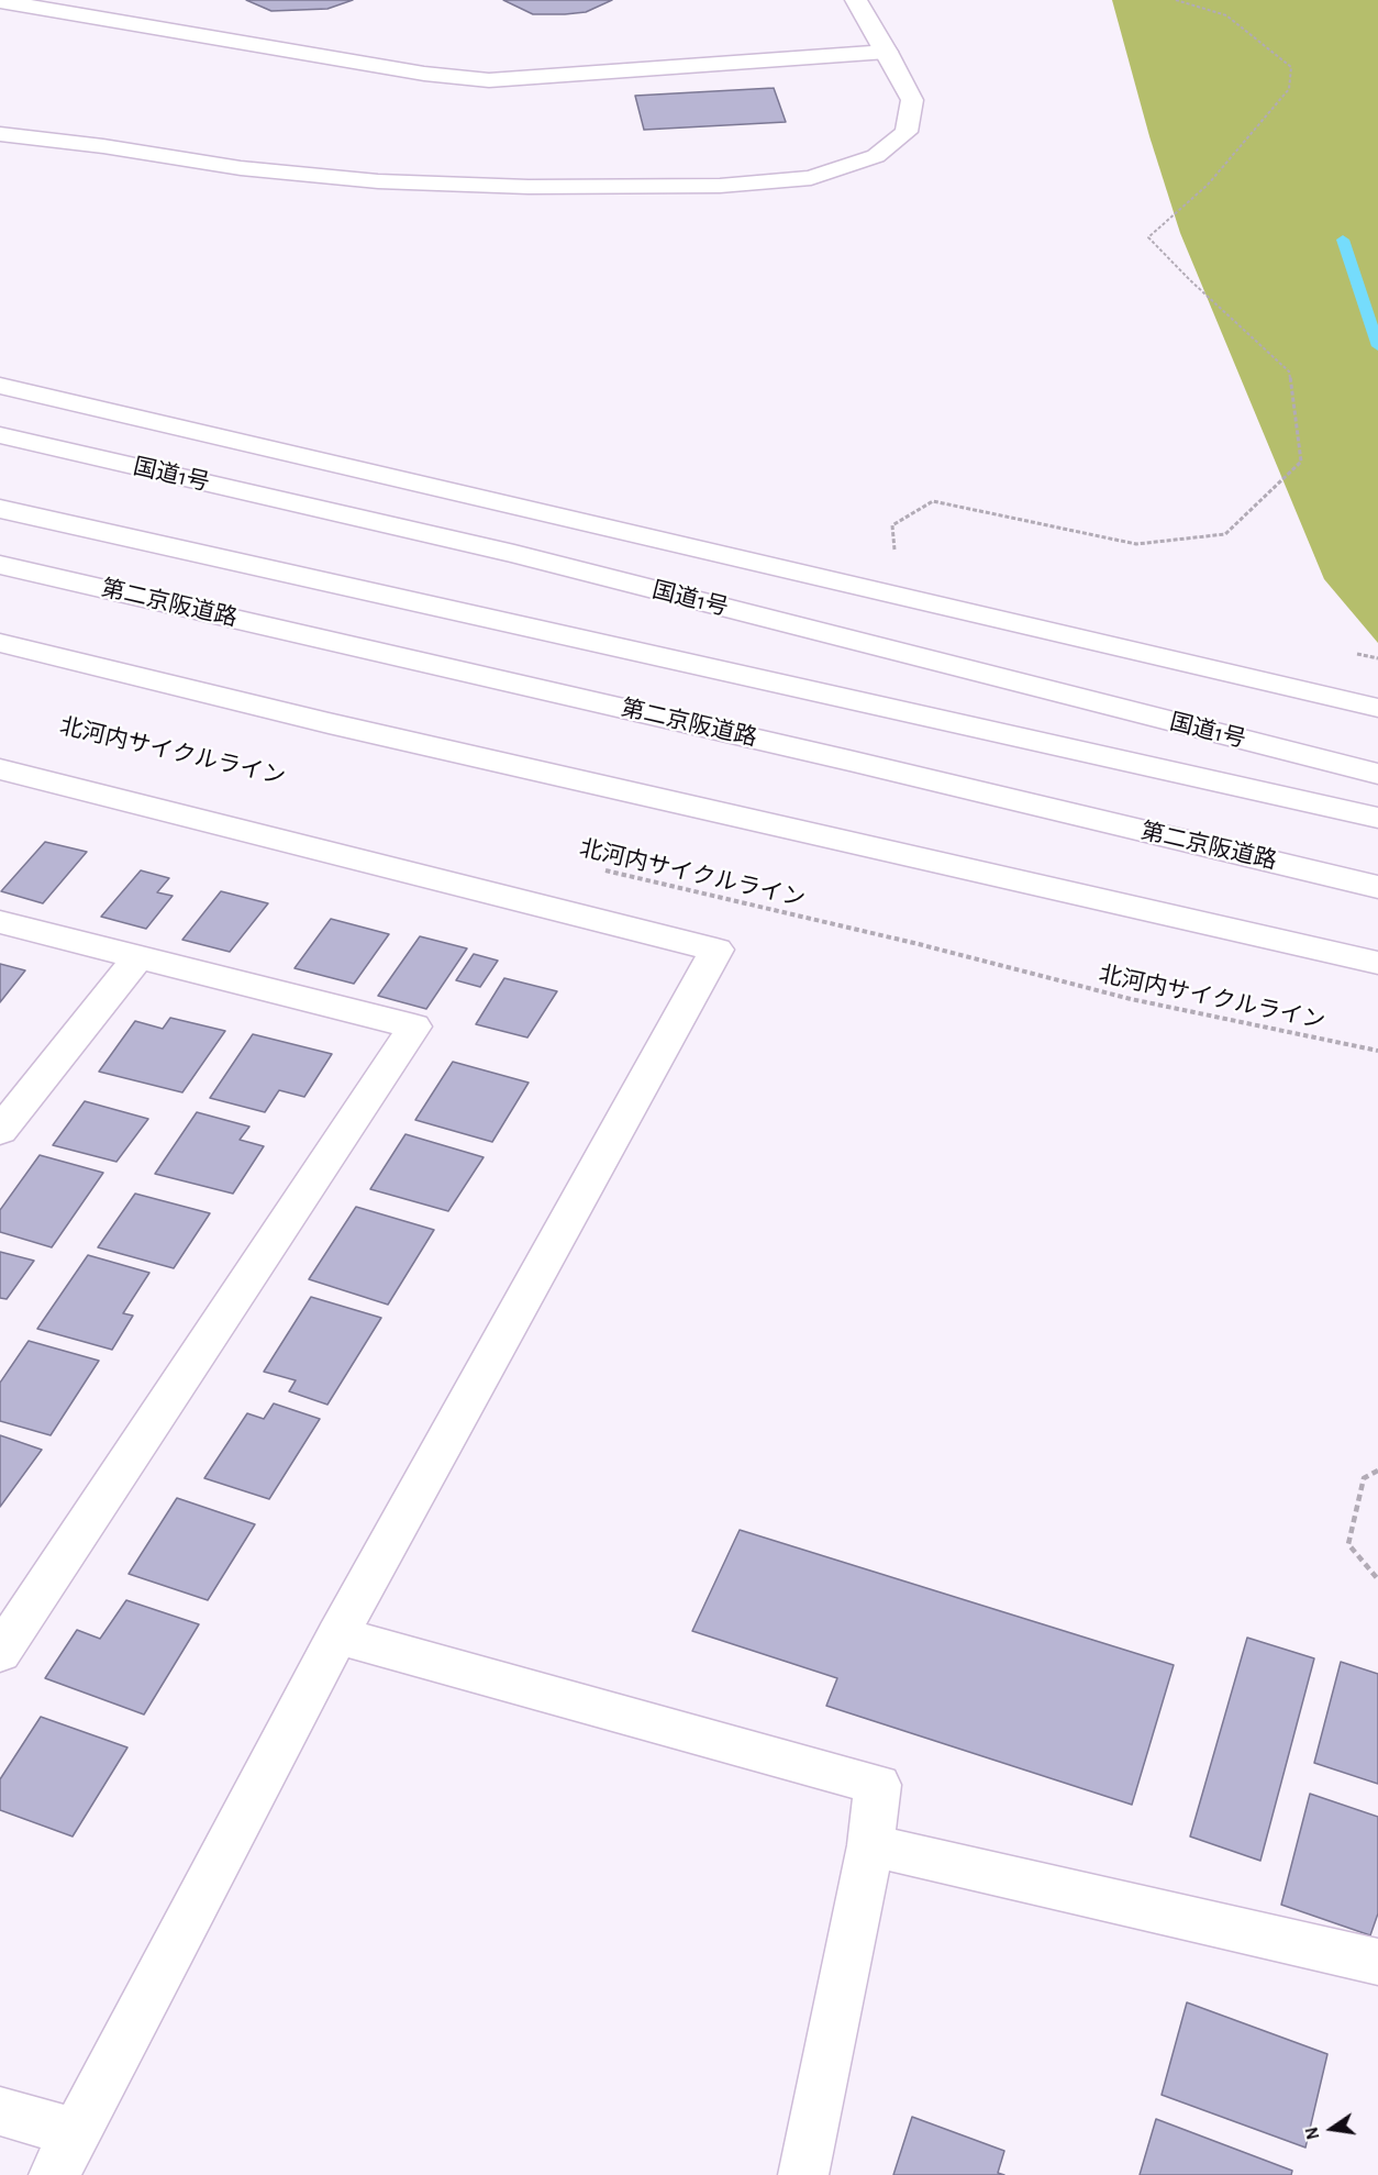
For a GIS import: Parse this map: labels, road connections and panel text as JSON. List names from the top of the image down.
{
  "streets": {
    "main road": ["国道1号", "第二京阪道路"],
    "path": ["北河内サイクルライン"]
  },
  "north": "left"
}
